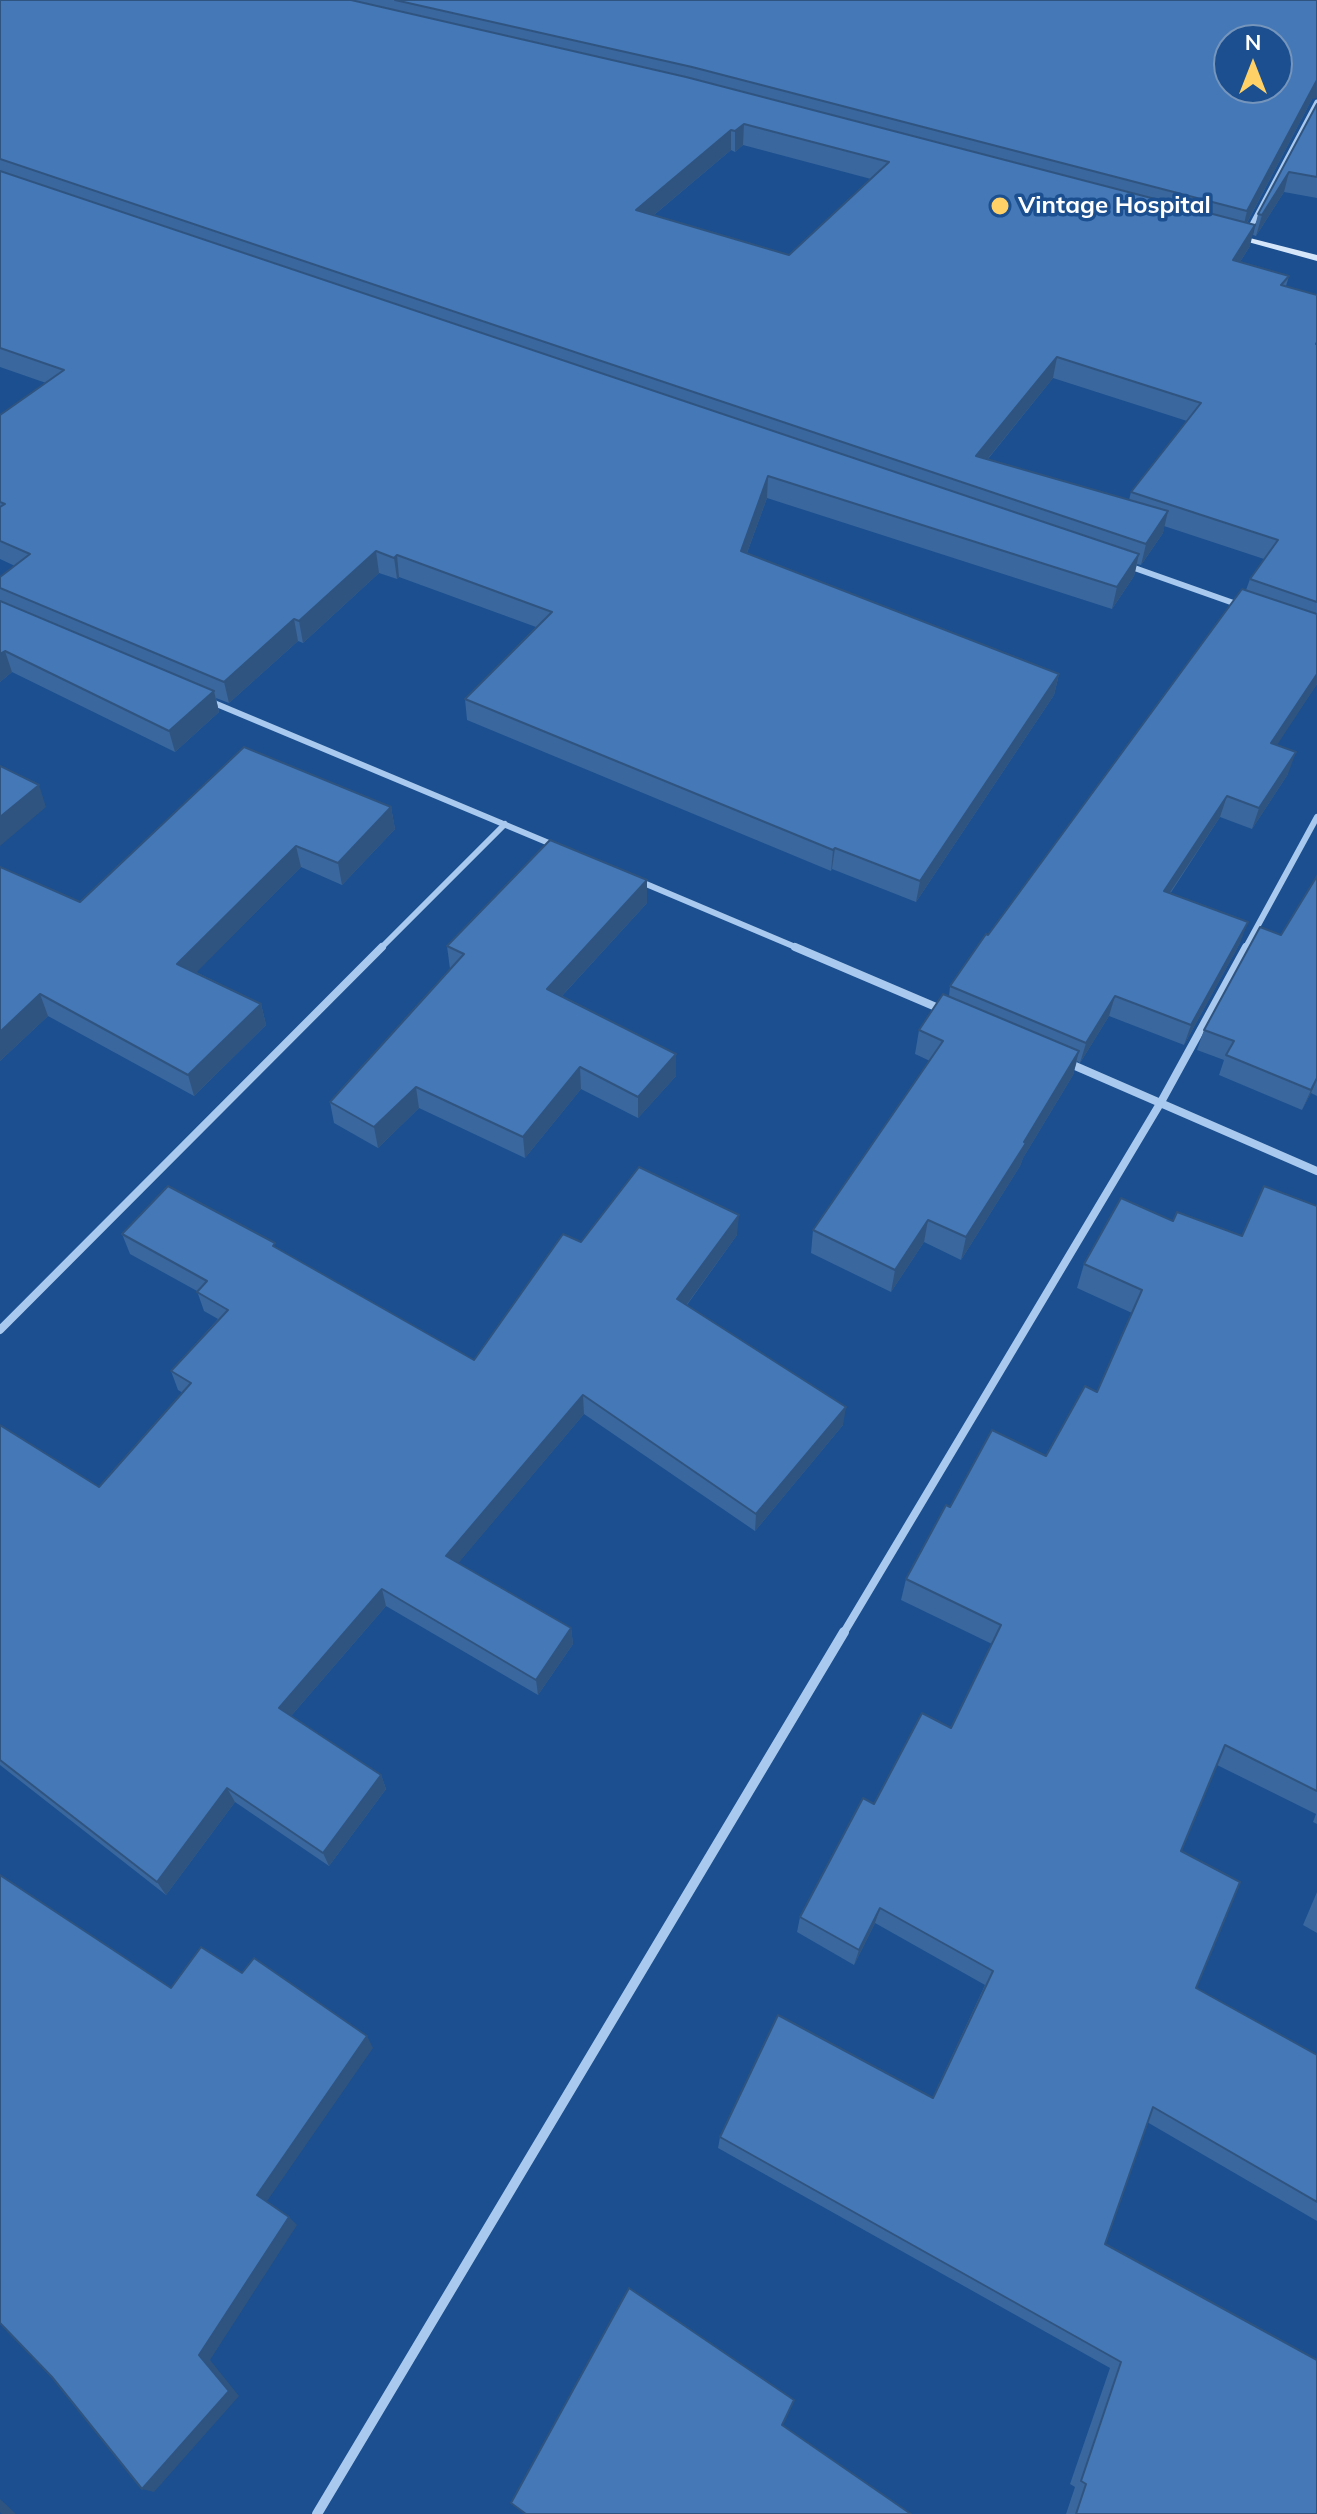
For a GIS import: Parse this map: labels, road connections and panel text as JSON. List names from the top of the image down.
{
  "places": ["Vintage Hospital"],
  "north": "top"
}
